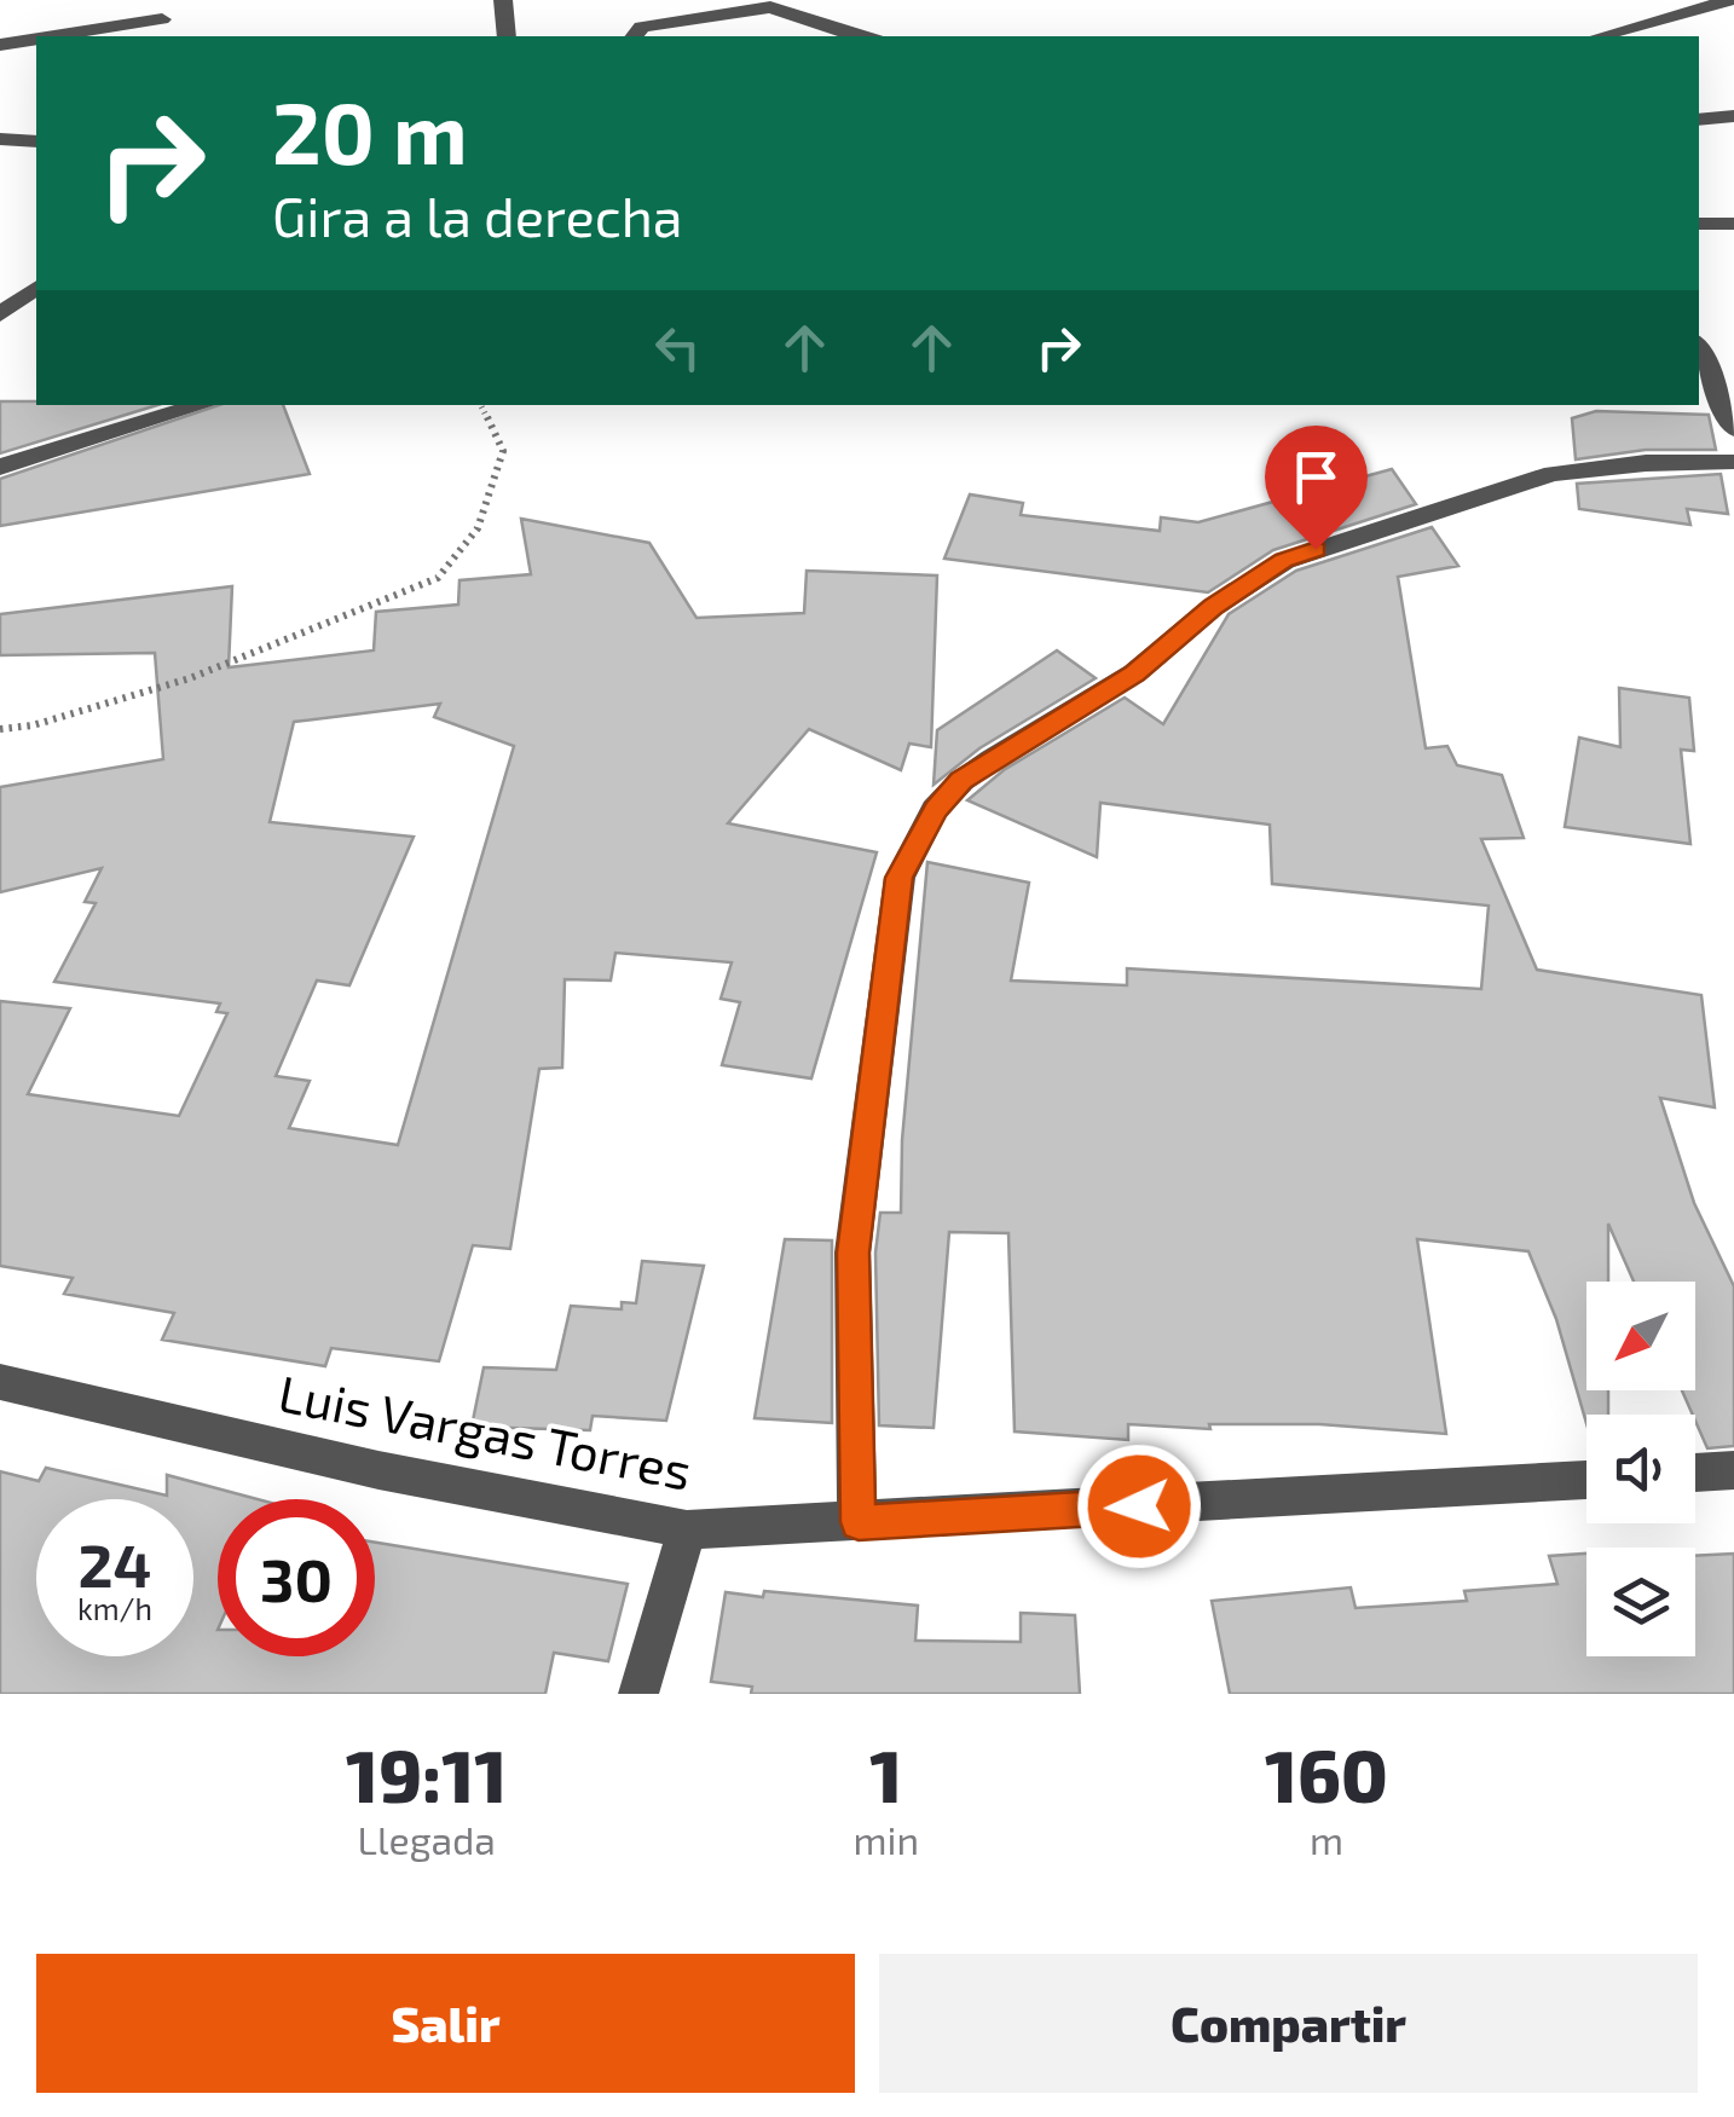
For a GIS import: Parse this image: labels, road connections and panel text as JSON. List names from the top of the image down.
{
  "streets": {
    "street": ["Luis Vargas Torres"]
  },
  "north": "bottom left",
  "page": {
    "turn": ["20 m", "Gira a la derecha"],
    "speed": "24 km/h",
    "limit": "30",
    "eta": [
      "19:11",
      "Llegada",
      "1",
      "min",
      "160",
      "m"
    ],
    "buttons": ["Salir", "Compartir"]
  }
}
